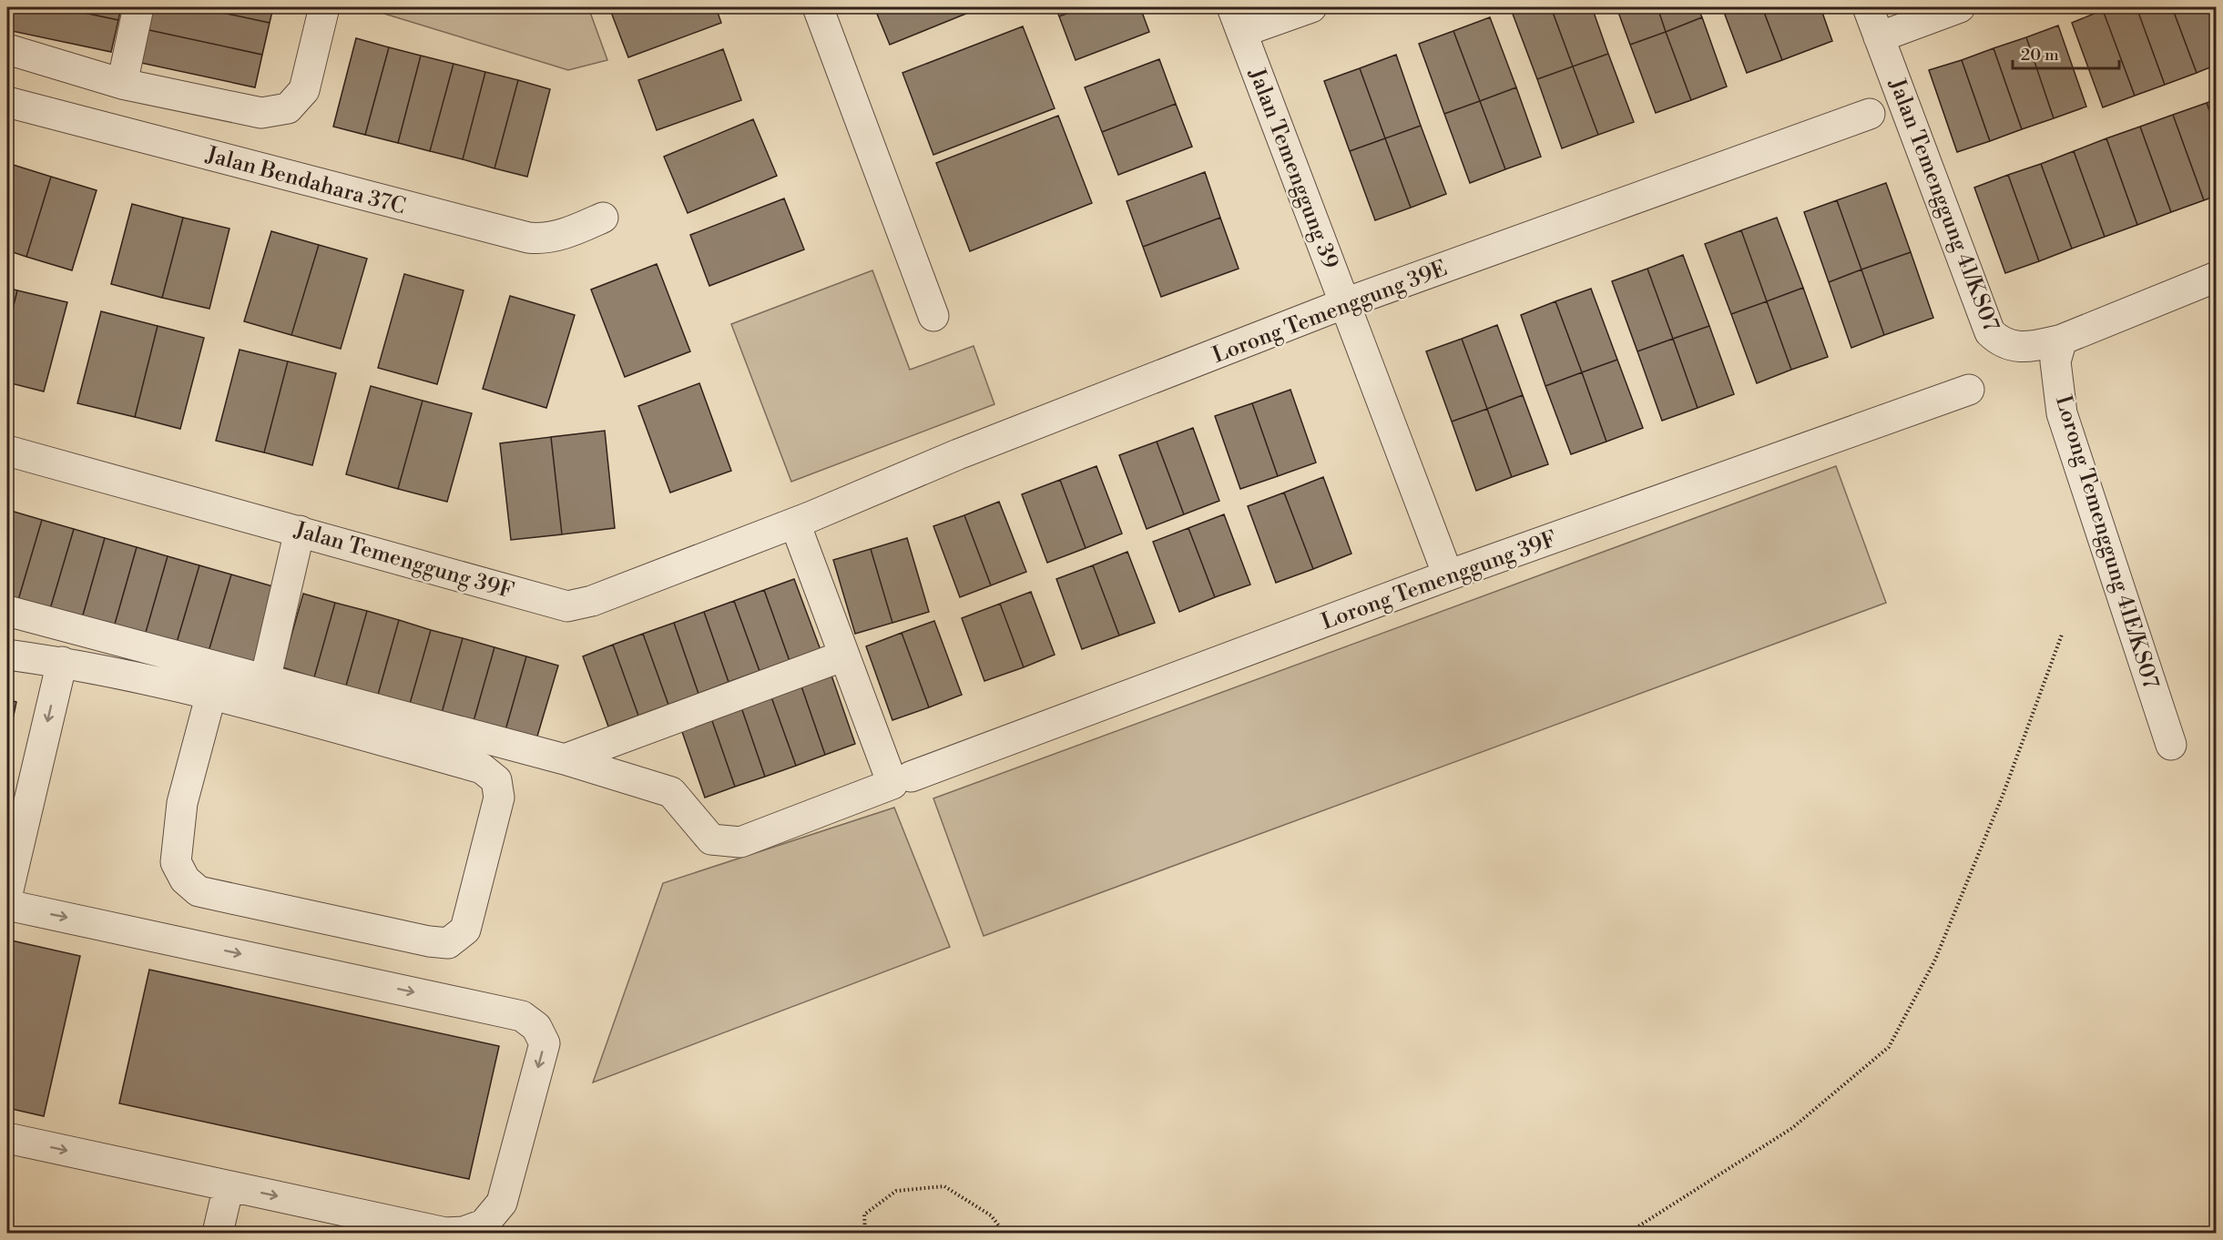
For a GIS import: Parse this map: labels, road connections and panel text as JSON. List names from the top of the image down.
{
  "streets": {
    "street": [
      "Jalan Temenggung 39",
      "Jalan Bendahara 37C",
      "Jalan Temenggung 41/KS07",
      "Lorong Temenggung 39E",
      "Lorong Temenggung 41E/KS07",
      "Jalan Temenggung 39F",
      "Lorong Temenggung 39F"
    ]
  },
  "crossings": [
    ["Jalan Temenggung 39", "Lorong Temenggung 39E"],
    ["Jalan Temenggung 39", "Lorong Temenggung 39F"],
    ["Jalan Temenggung 41/KS07", "Lorong Temenggung 41E/KS07"],
    ["Lorong Temenggung 39E", "Jalan Temenggung 39F"]
  ],
  "scale_bar": "20 m"
}
